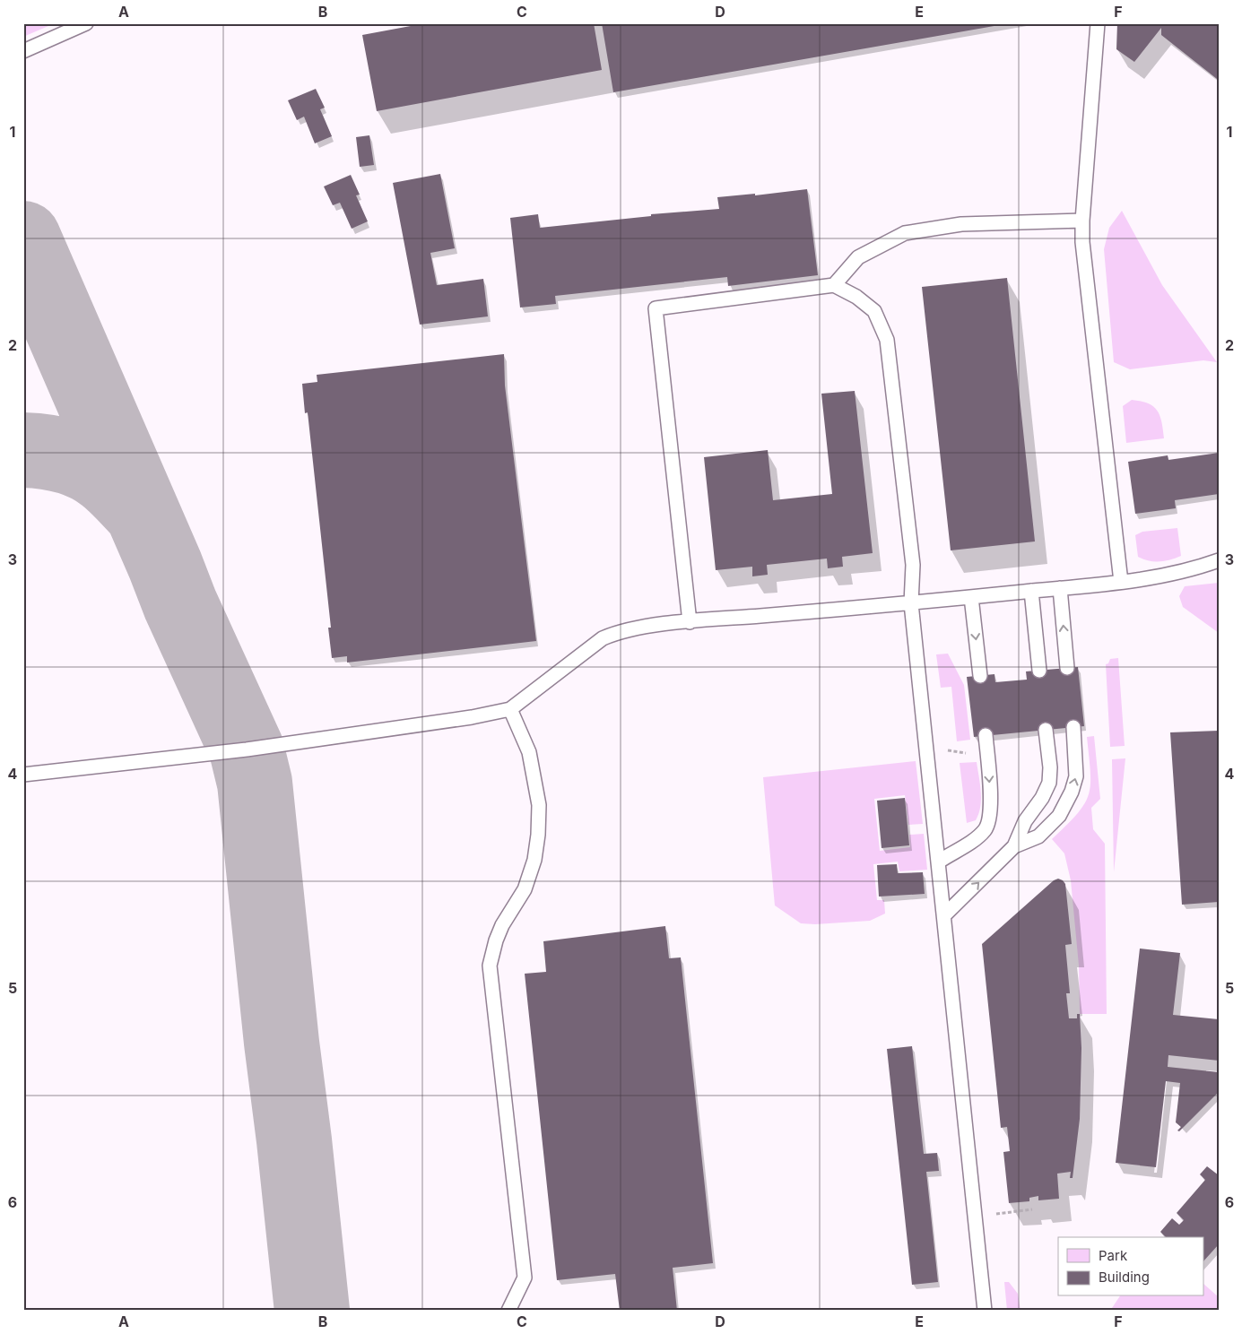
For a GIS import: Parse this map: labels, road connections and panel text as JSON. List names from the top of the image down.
{
  "legend": ["Park", "Building"],
  "grid": {
    "columns": [
      "A",
      "B",
      "C",
      "D",
      "E",
      "F"
    ],
    "rows": [
      "1",
      "2",
      "3",
      "4",
      "5",
      "6"
    ]
  }
}
